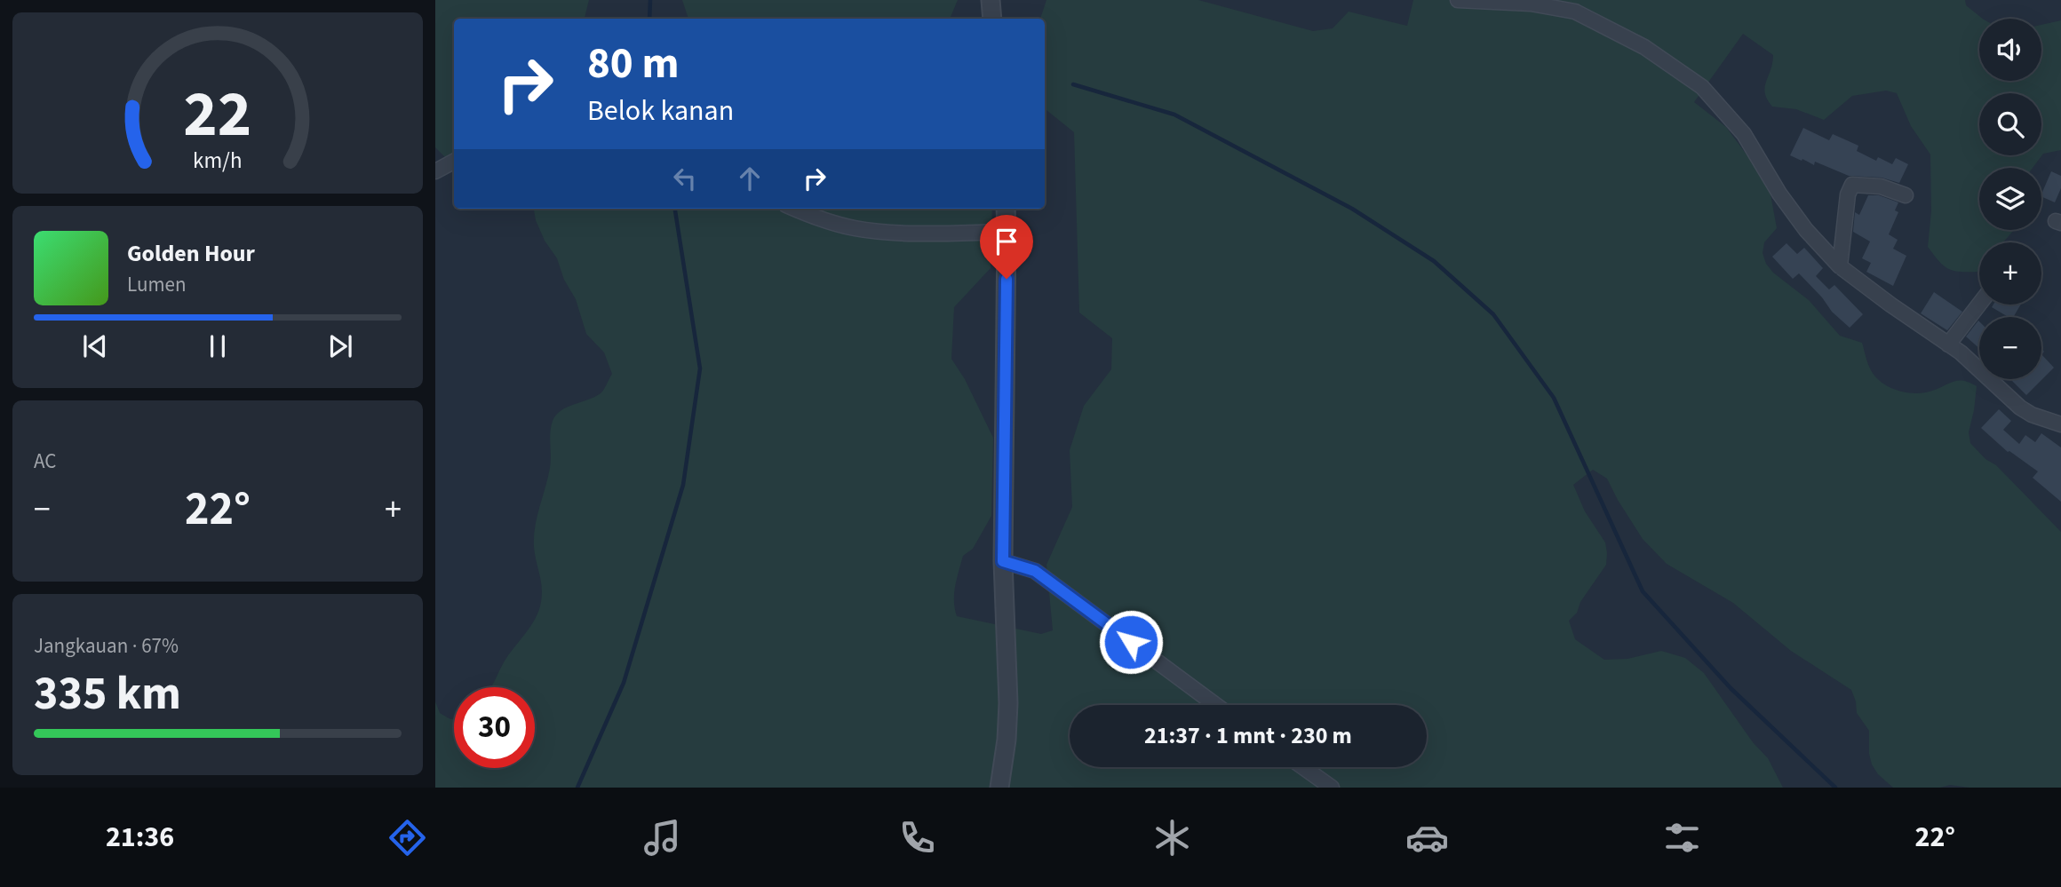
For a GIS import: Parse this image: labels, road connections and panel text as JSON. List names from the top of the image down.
{
  "page": {
    "map_buttons": ["+", "−"],
    "turn": ["80 m", "Belok kanan"],
    "song": ["Golden Hour", "Lumen"],
    "tile": [
      "AC",
      ["Jangkauan · 67%", "335 km"]
    ],
    "heat": ["−", "22°", "+"],
    "limit": "30",
    "trip": "21:37 · 1 mnt · 230 m",
    "tabs": ["21:36", "22°"],
    "gauge": ["22", "km/h"]
  }
}
